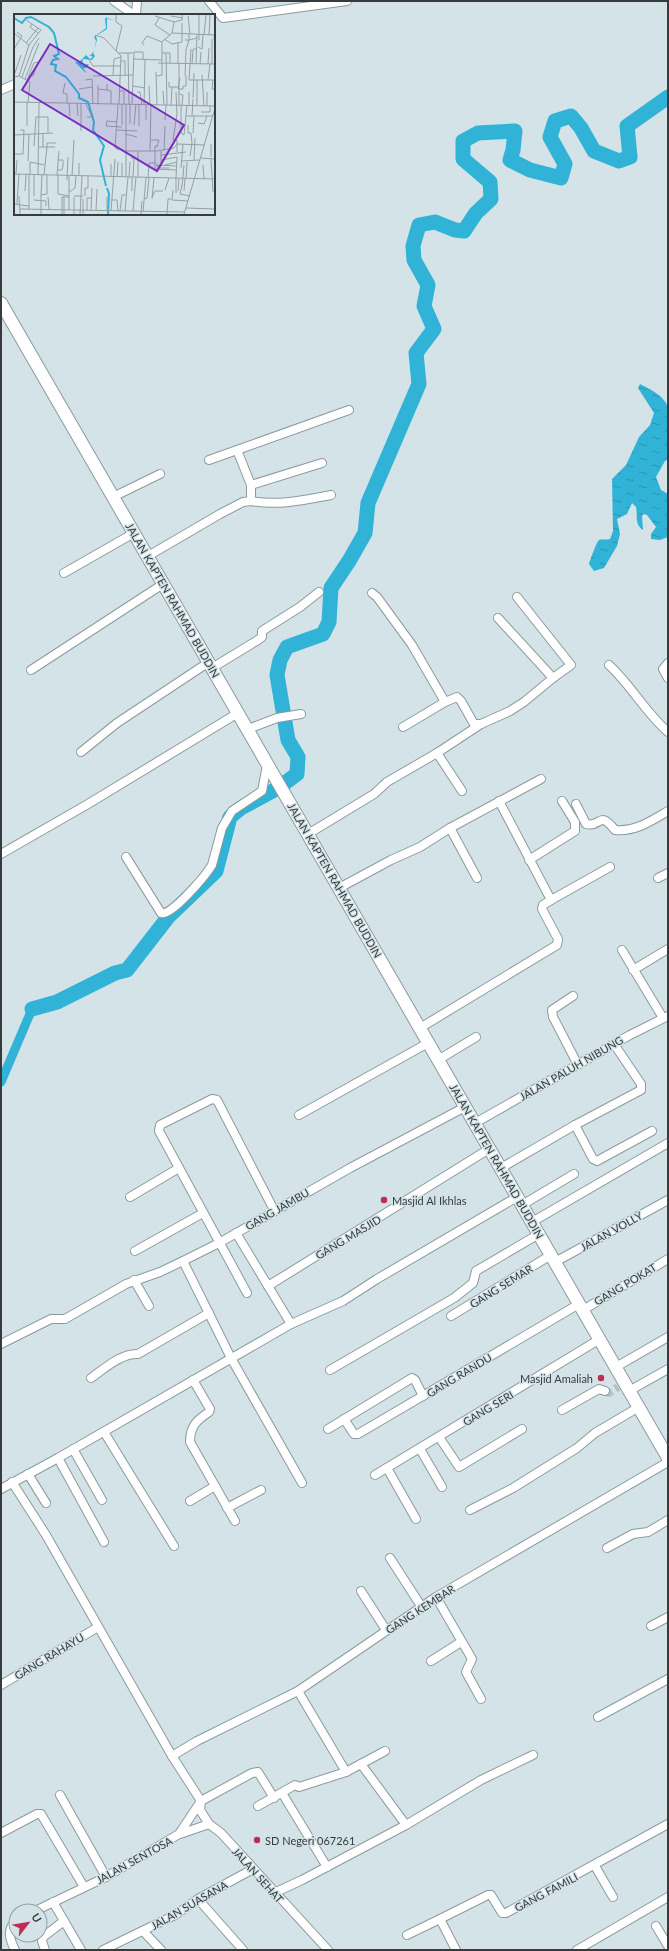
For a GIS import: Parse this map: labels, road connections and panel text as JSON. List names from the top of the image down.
{
  "streets": {
    "main road": ["JALAN KAPTEN RAHMAD BUDDIN"],
    "street": [
      "JALAN PALUH NIBUNG",
      "GANG JAMBU",
      "JALAN VOLLY",
      "GANG MASJID",
      "GANG POKAT",
      "GANG SEMAR",
      "GANG RANDU",
      "GANG SERI",
      "GANG KEMBAR",
      "GANG RAHAYU",
      "JALAN SENTOSA",
      "JALAN SEHAT",
      "GANG FAMILI",
      "JALAN SUASANA"
    ]
  },
  "crossings": [
    ["JALAN KAPTEN RAHMAD BUDDIN", "JALAN PALUH NIBUNG"],
    ["JALAN KAPTEN RAHMAD BUDDIN", "GANG JAMBU"],
    ["JALAN KAPTEN RAHMAD BUDDIN", "JALAN VOLLY"],
    ["JALAN KAPTEN RAHMAD BUDDIN", "GANG MASJID"],
    ["JALAN KAPTEN RAHMAD BUDDIN", "GANG POKAT"],
    ["JALAN KAPTEN RAHMAD BUDDIN", "GANG SEMAR"],
    ["JALAN KAPTEN RAHMAD BUDDIN", "GANG RANDU"],
    ["JALAN KAPTEN RAHMAD BUDDIN", "GANG SERI"],
    ["JALAN KAPTEN RAHMAD BUDDIN", "GANG KEMBAR"],
    ["JALAN VOLLY", "GANG SEMAR"],
    ["GANG POKAT", "GANG RANDU"],
    ["JALAN SEHAT", "JALAN SUASANA"]
  ],
  "places": ["Masjid Al Ikhlas", "Masjid Amaliah", "SD Negeri 067261"],
  "north": "top right"
}
